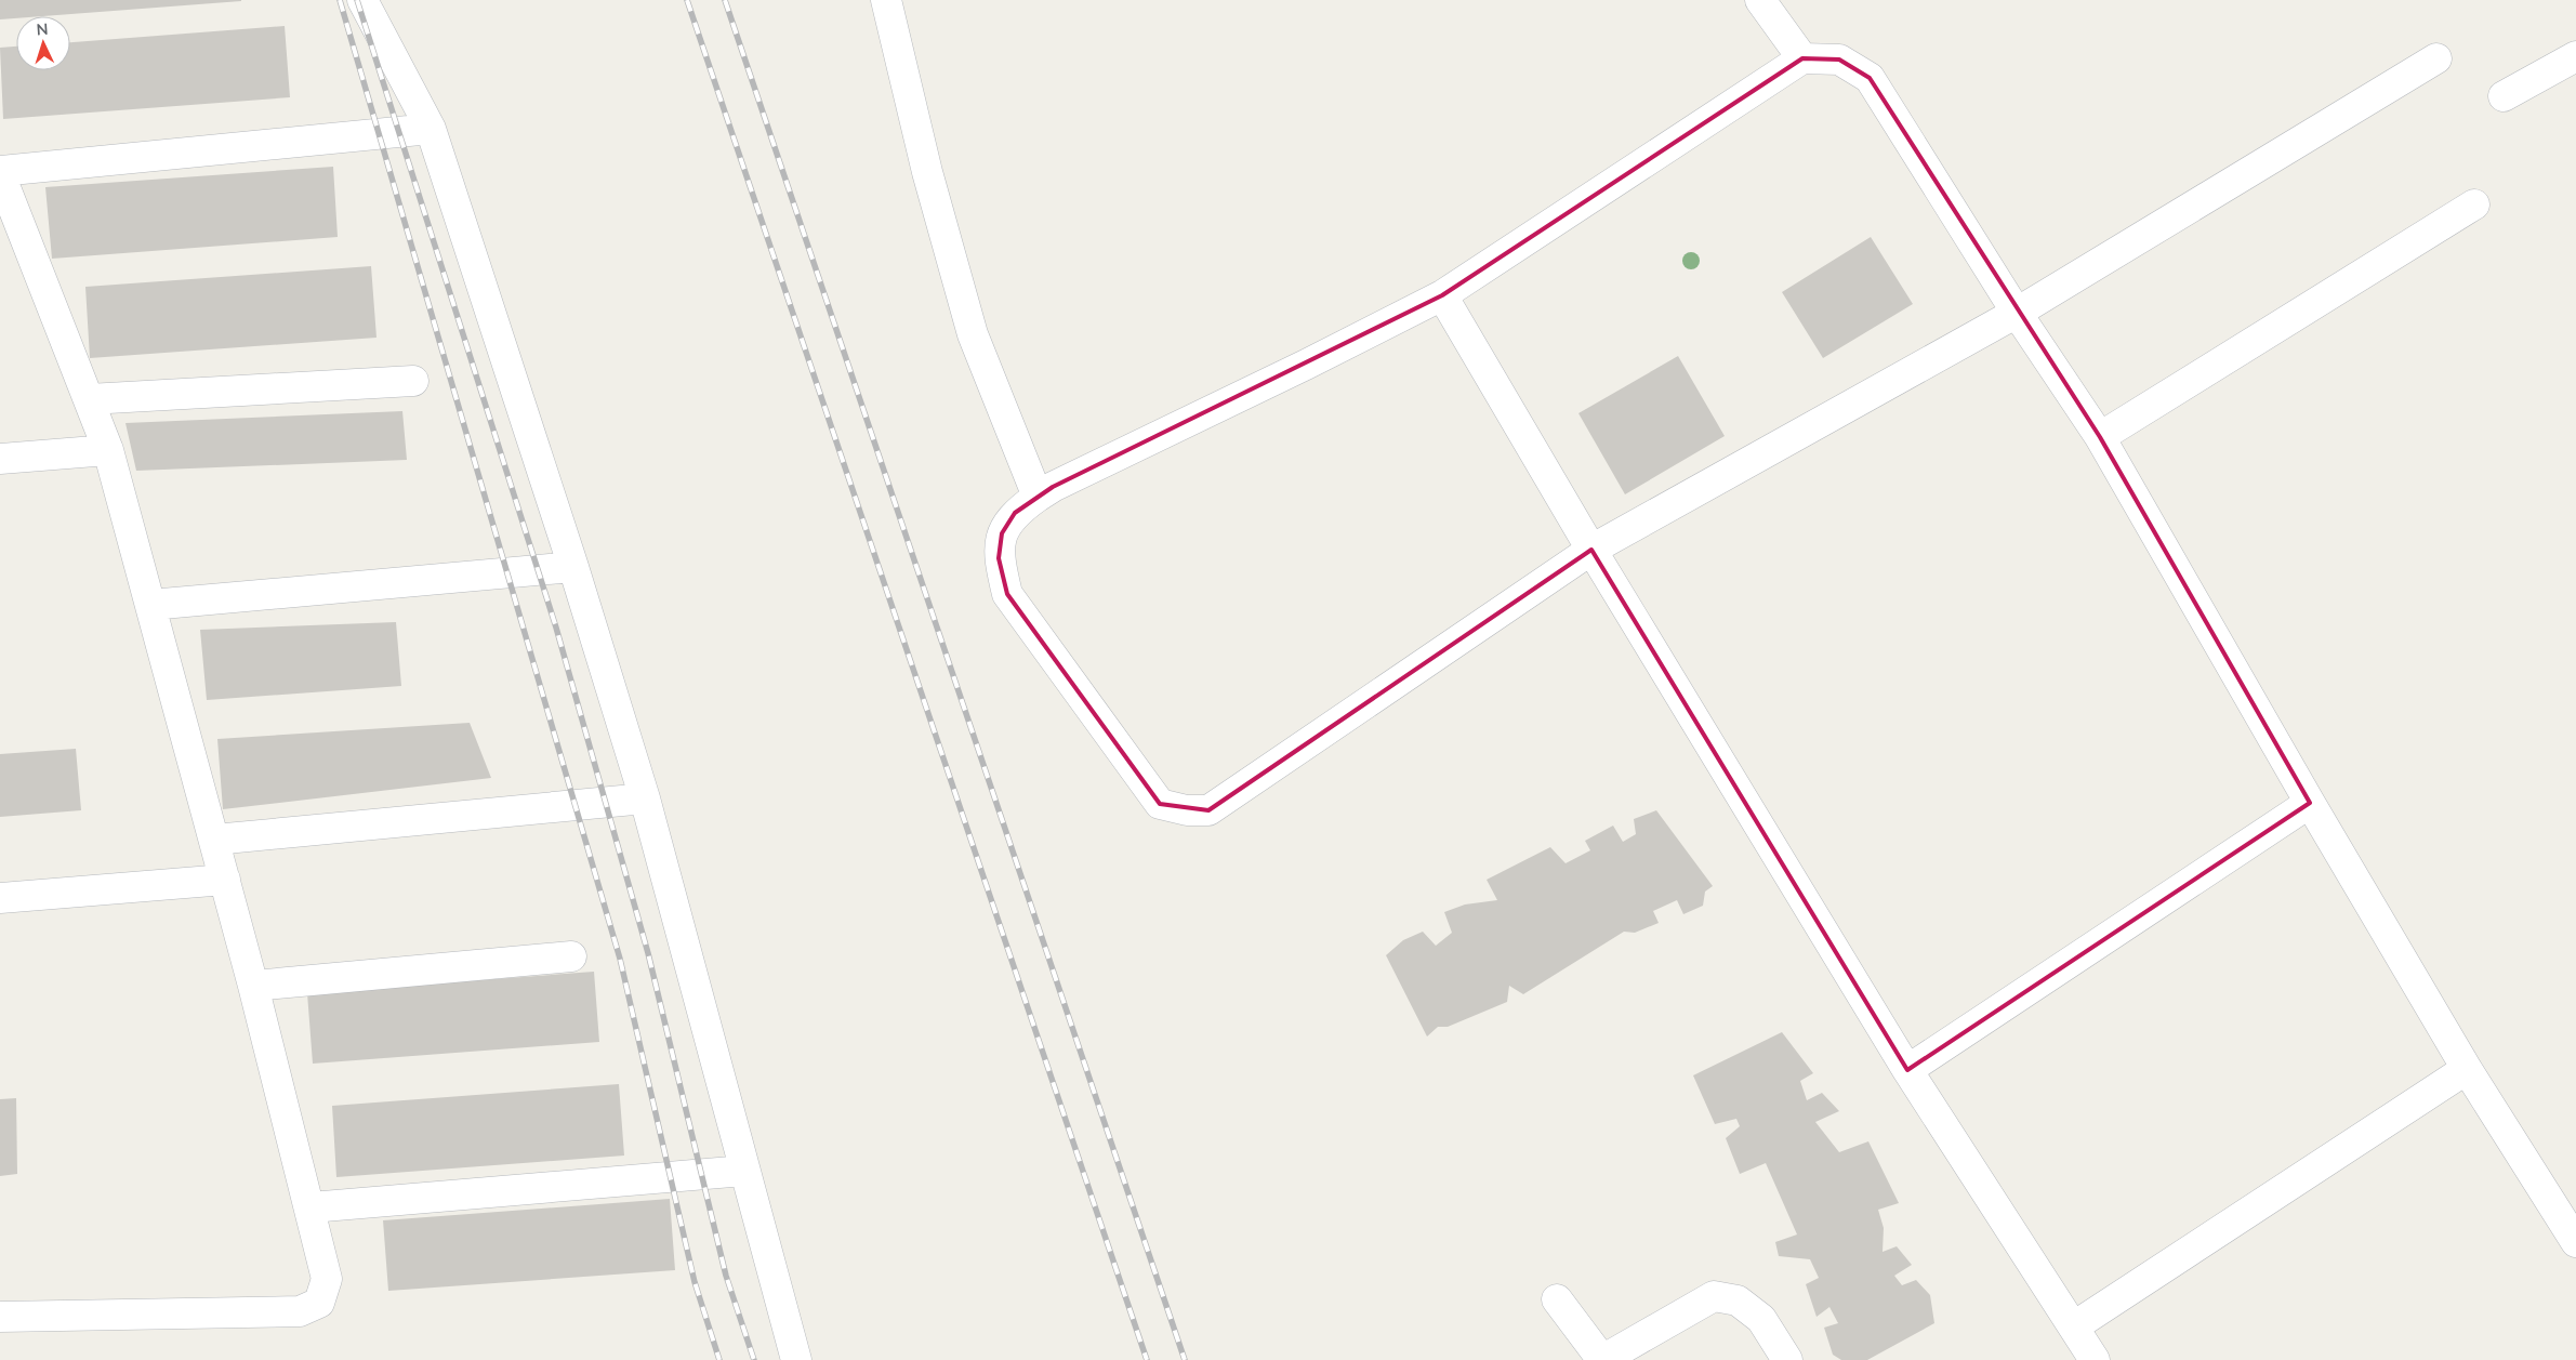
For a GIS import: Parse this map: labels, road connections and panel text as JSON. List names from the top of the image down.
{
  "north": "top"
}
